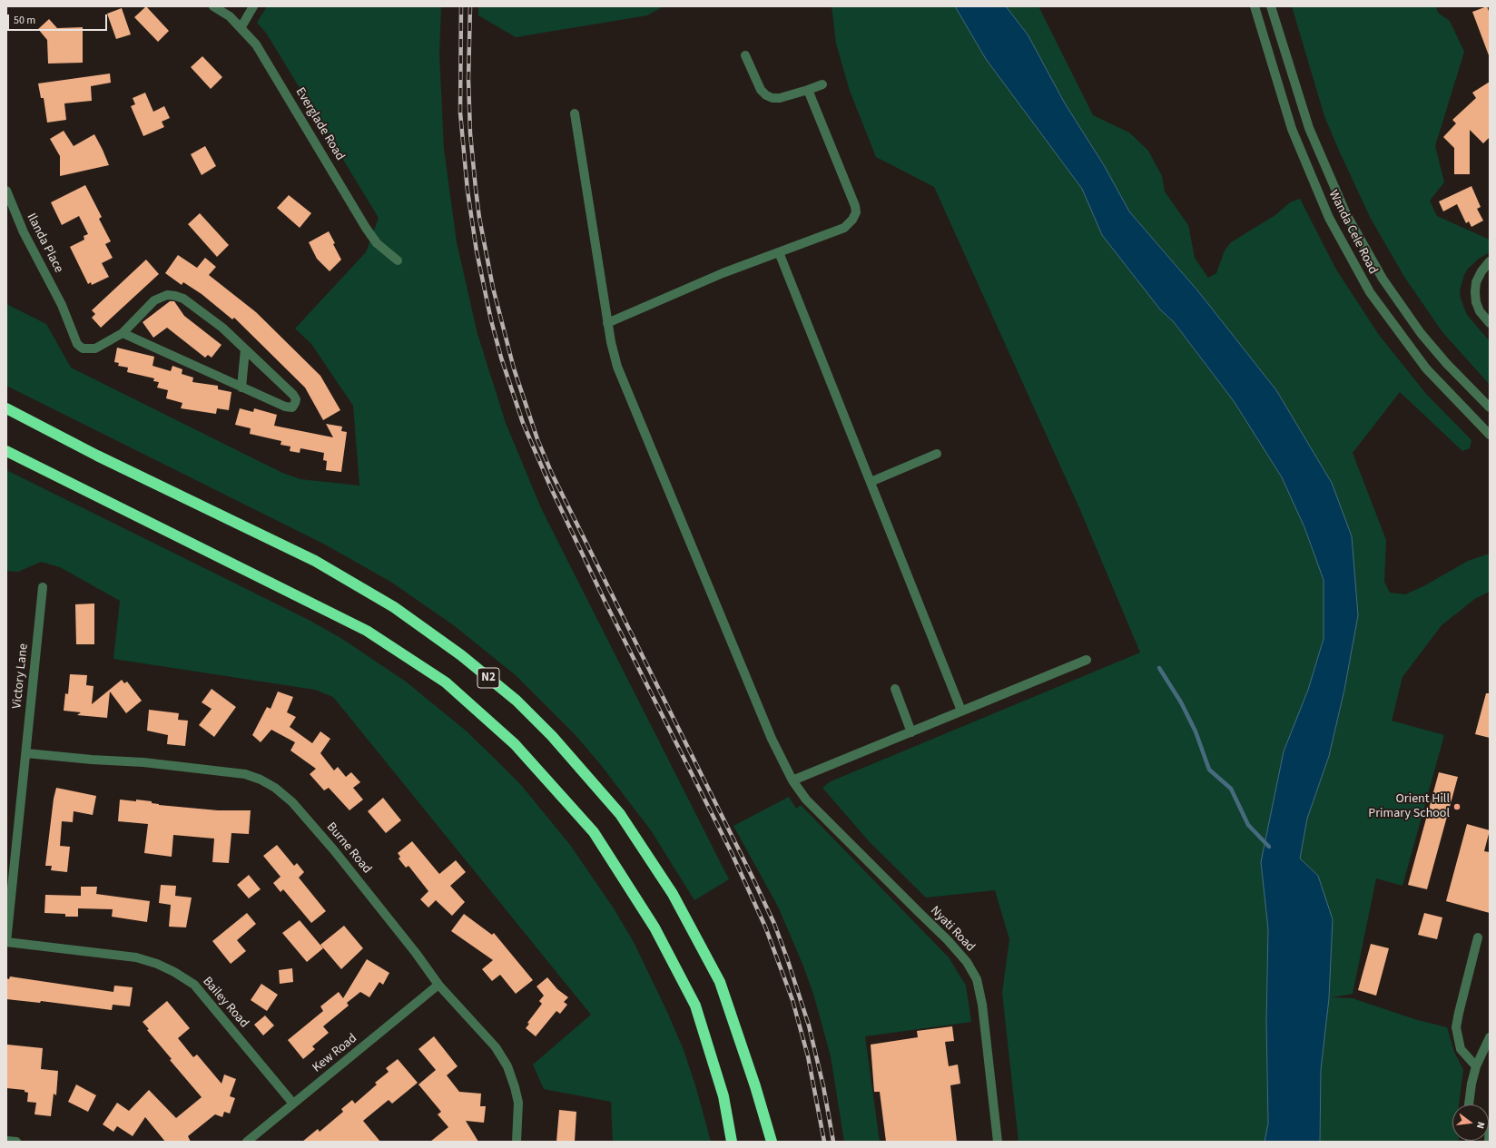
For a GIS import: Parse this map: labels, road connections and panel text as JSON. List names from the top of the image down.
{
  "streets": {
    "highway": ["N2"],
    "street": [
      "Everglade Road",
      "Wanda Cele Road",
      "Ilanda Place",
      "Victory Lane",
      "Burne Road",
      "Nyati Road",
      "Bailey Road",
      "Kew Road"
    ]
  },
  "crossings": [
    ["Victory Lane", "Burne Road"],
    ["Victory Lane", "Bailey Road"],
    ["Burne Road", "Kew Road"],
    ["Bailey Road", "Kew Road"]
  ],
  "places": ["Orient Hill Primary School"],
  "scale_bar": "50 m",
  "north": "right"
}
